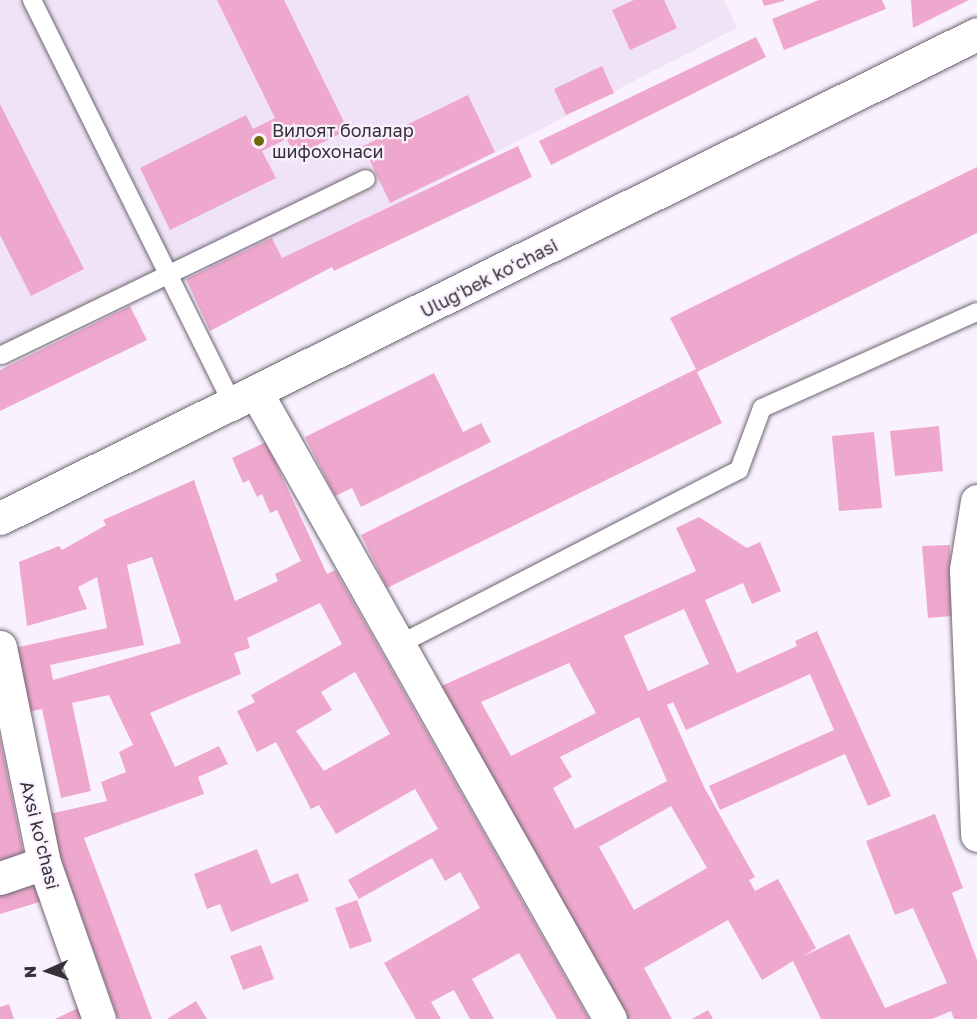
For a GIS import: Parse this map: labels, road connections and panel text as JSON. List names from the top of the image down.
{
  "streets": {
    "street": ["Ulugʻbek koʻchasi", "Axsi koʻchasi"]
  },
  "places": ["Вилоят болалар шифохонаси"],
  "north": "left"
}
